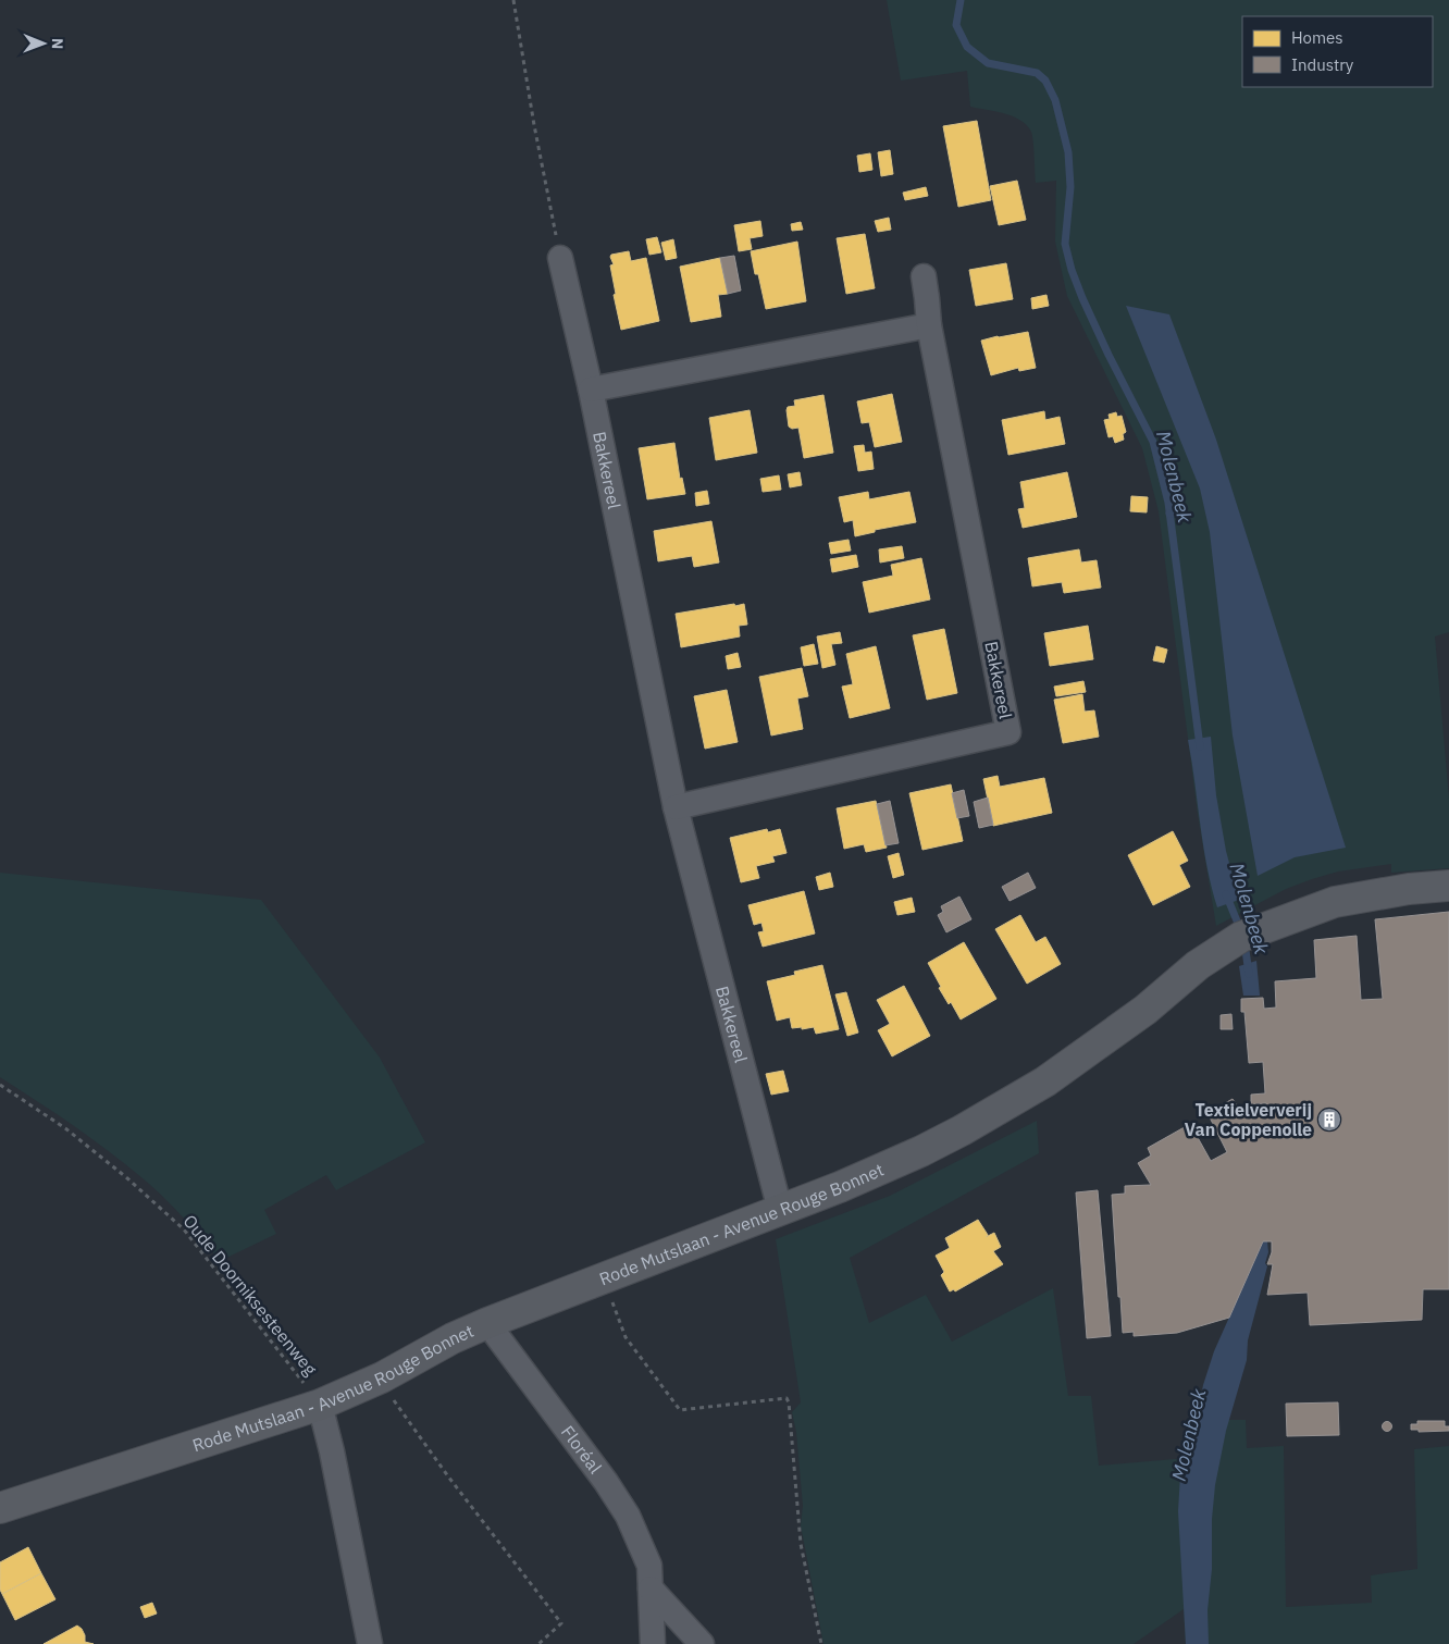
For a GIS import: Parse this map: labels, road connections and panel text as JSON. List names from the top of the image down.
{
  "streets": {
    "street": ["Bakkereel", "Rode Mutslaan - Avenue Rouge Bonnet", "Floréal"],
    "path": ["Oude Doorniksesteenweg"]
  },
  "crossings": [
    ["Bakkereel", "Rode Mutslaan - Avenue Rouge Bonnet"],
    ["Rode Mutslaan - Avenue Rouge Bonnet", "Oude Doorniksesteenweg"],
    ["Rode Mutslaan - Avenue Rouge Bonnet", "Floréal"]
  ],
  "water": ["Molenbeek"],
  "places": {
    "building": ["Textielververij Van Coppenolle"]
  },
  "legend": ["Homes", "Industry"],
  "north": "right"
}
